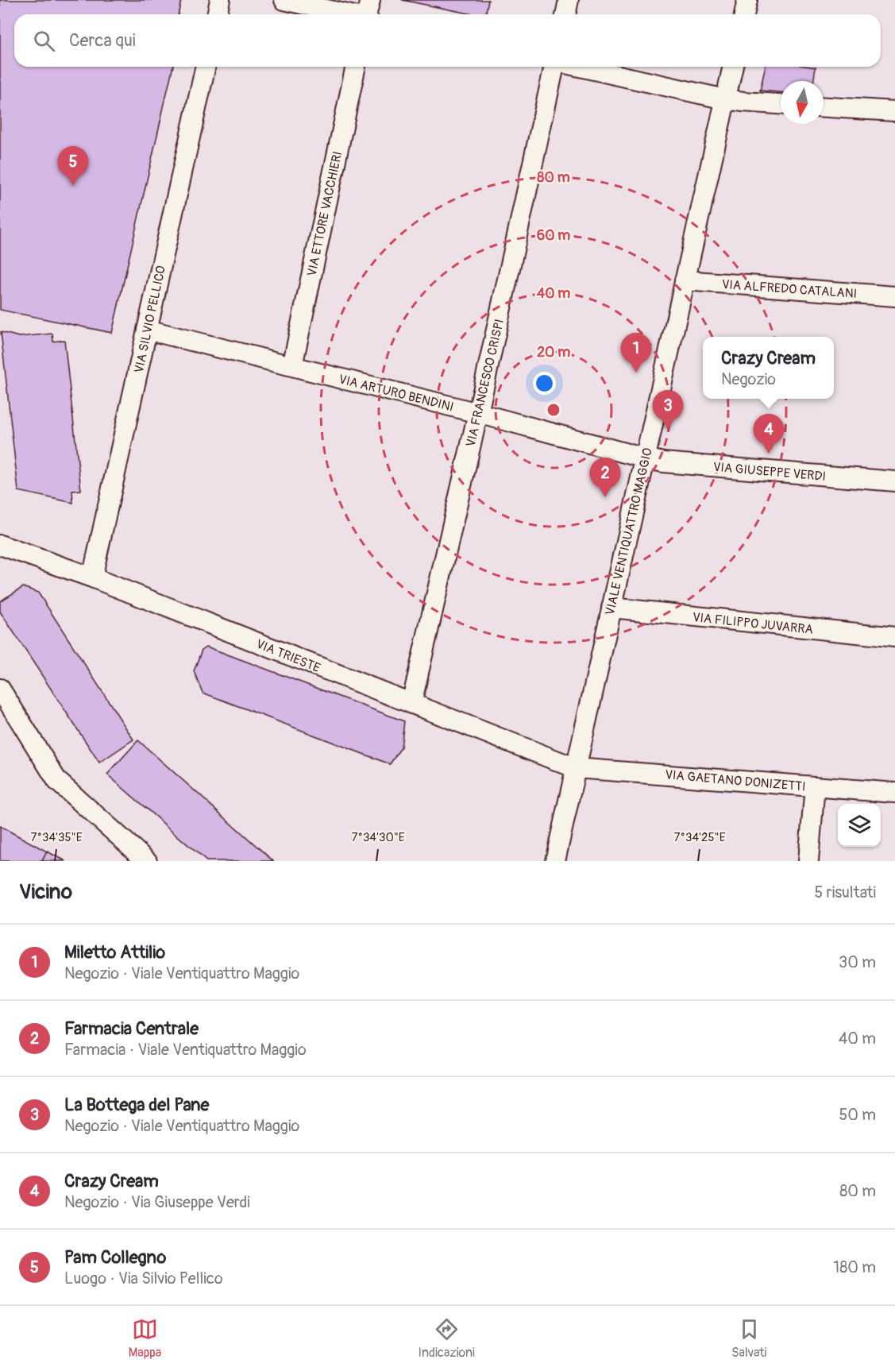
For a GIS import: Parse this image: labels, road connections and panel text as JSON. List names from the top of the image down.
{
  "streets": {
    "street": [
      "VIA ETTORE VACCHIERI",
      "VIA ALFREDO CATALANI",
      "VIA SILVIO PELLICO",
      "VIA FRANCESCO CRISPI",
      "VIA ARTURO BENDINI",
      "VIA GIUSEPPE VERDI",
      "VIALE VENTIQUATTRO MAGGIO",
      "VIA FILIPPO JUVARRA",
      "VIA TRIESTE",
      "VIA GAETANO DONIZETTI"
    ]
  },
  "crossings": [
    ["VIA ETTORE VACCHIERI", "VIA ARTURO BENDINI"],
    ["VIA ALFREDO CATALANI", "VIALE VENTIQUATTRO MAGGIO"],
    ["VIA SILVIO PELLICO", "VIA ARTURO BENDINI"],
    ["VIA SILVIO PELLICO", "VIA TRIESTE"],
    ["VIA FRANCESCO CRISPI", "VIA ARTURO BENDINI"],
    ["VIA FRANCESCO CRISPI", "VIA TRIESTE"],
    ["VIA ARTURO BENDINI", "VIA GIUSEPPE VERDI"],
    ["VIA ARTURO BENDINI", "VIALE VENTIQUATTRO MAGGIO"],
    ["VIA GIUSEPPE VERDI", "VIALE VENTIQUATTRO MAGGIO"],
    ["VIALE VENTIQUATTRO MAGGIO", "VIA FILIPPO JUVARRA"],
    ["VIALE VENTIQUATTRO MAGGIO", "VIA TRIESTE"],
    ["VIALE VENTIQUATTRO MAGGIO", "VIA GAETANO DONIZETTI"],
    ["VIA TRIESTE", "VIA GAETANO DONIZETTI"]
  ],
  "north": "bottom",
  "page": {
    "search": "Cerca qui",
    "pins": [
      "5",
      "1",
      "3",
      "4",
      "2"
    ],
    "popup": ["Crazy Cream", "Negozio"],
    "heading": ["Vicino", "5 risultati"],
    "list": [
      {
        "mark": "1",
        "name": "Miletto Attilio",
        "note": "Negozio · Viale Ventiquattro Maggio",
        "value": "30 m"
      },
      {
        "mark": "2",
        "name": "Farmacia Centrale",
        "note": "Farmacia · Viale Ventiquattro Maggio",
        "value": "40 m"
      },
      {
        "mark": "3",
        "name": "La Bottega del Pane",
        "note": "Negozio · Viale Ventiquattro Maggio",
        "value": "50 m"
      },
      {
        "mark": "4",
        "name": "Crazy Cream",
        "note": "Negozio · Via Giuseppe Verdi",
        "value": "80 m"
      },
      {
        "mark": "5",
        "name": "Pam Collegno",
        "note": "Luogo · Via Silvio Pellico",
        "value": "180 m"
      }
    ],
    "nav": ["Mappa", "Indicazioni", "Salvati"]
  },
  "coordinates": ["7°34'35\"E", "7°34'30\"E", "7°34'25\"E"],
  "rings": [
    "80 m",
    "60 m",
    "40 m",
    "20 m"
  ]
}
